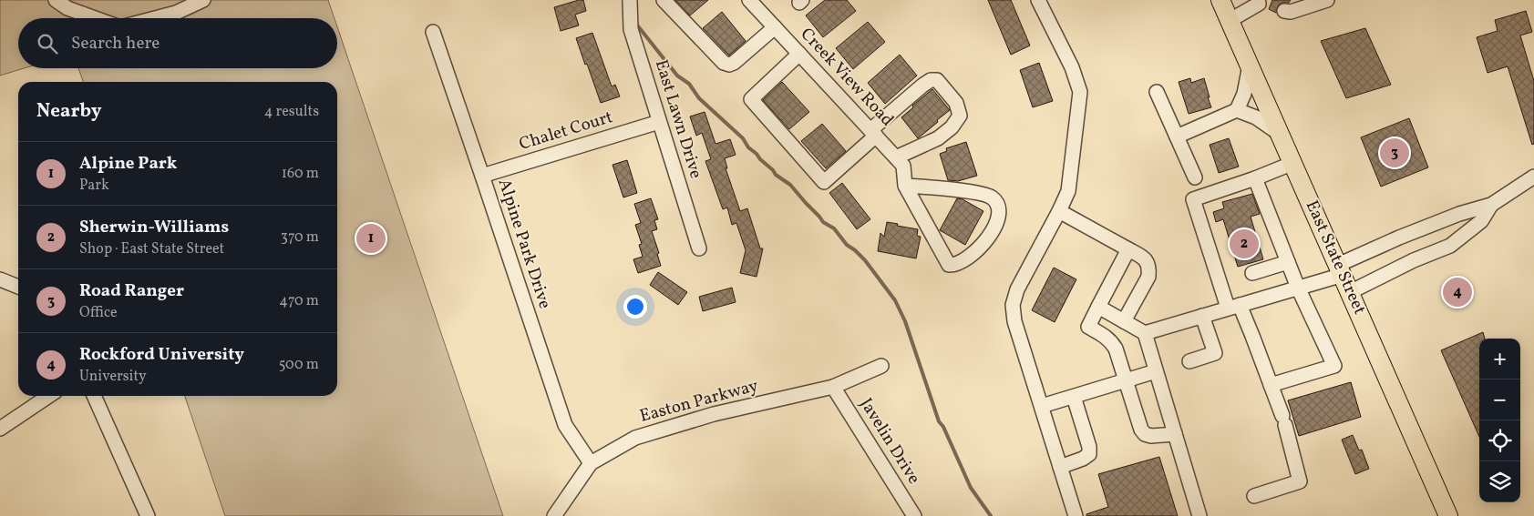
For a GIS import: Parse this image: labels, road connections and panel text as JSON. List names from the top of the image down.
{
  "streets": {
    "main road": ["East State Street"],
    "street": [
      "Creek View Road",
      "East Lawn Drive",
      "Chalet Court",
      "Alpine Park Drive",
      "Easton Parkway",
      "Javelin Drive"
    ]
  },
  "crossings": [
    ["East Lawn Drive", "Chalet Court"],
    ["Chalet Court", "Alpine Park Drive"],
    ["Alpine Park Drive", "Easton Parkway"],
    ["Easton Parkway", "Javelin Drive"]
  ],
  "page": {
    "search": "Search here",
    "heading": ["Nearby", "4 results"],
    "pins": [
      "3",
      "1",
      "2",
      "4"
    ],
    "list": [
      {
        "mark": "1",
        "name": "Alpine Park",
        "note": "Park",
        "value": "160 m"
      },
      {
        "mark": "2",
        "name": "Sherwin-Williams",
        "note": "Shop · East State Street",
        "value": "370 m"
      },
      {
        "mark": "3",
        "name": "Road Ranger",
        "note": "Office",
        "value": "470 m"
      },
      {
        "mark": "4",
        "name": "Rockford University",
        "note": "University",
        "value": "500 m"
      }
    ],
    "map_buttons": ["+", "−"]
  }
}
